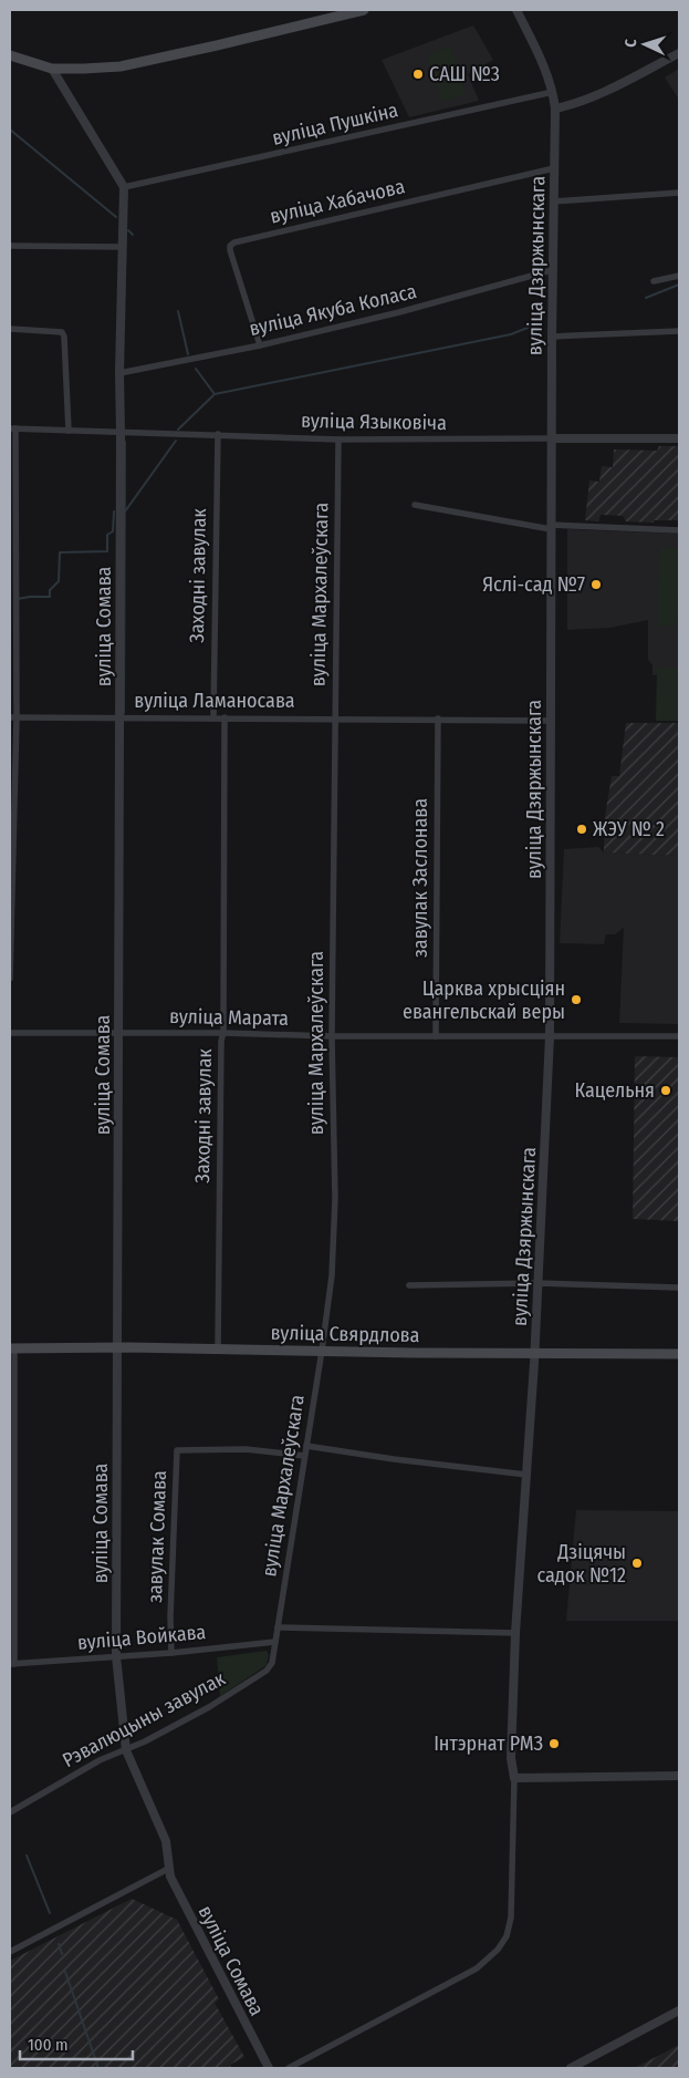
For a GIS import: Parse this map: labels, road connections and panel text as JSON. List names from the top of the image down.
{
  "streets": {
    "main road": ["вуліца Свярдлова"],
    "street": [
      "вуліца Пушкіна",
      "вуліца Хабачова",
      "вуліца Дзяржынскага",
      "вуліца Якуба Коласа",
      "вуліца Языковіча",
      "Заходні завулак",
      "вуліца Мархалеўскага",
      "вуліца Сомава",
      "вуліца Ламаносава",
      "завулак Заслонава",
      "вуліца Марата",
      "завулак Сомава",
      "вуліца Войкава",
      "Рэвалюцыны завулак"
    ]
  },
  "crossings": [
    ["вуліца Пушкіна", "вуліца Дзяржынскага"],
    ["вуліца Пушкіна", "вуліца Сомава"],
    ["вуліца Хабачова", "вуліца Дзяржынскага"],
    ["вуліца Хабачова", "вуліца Якуба Коласа"],
    ["вуліца Дзяржынскага", "вуліца Якуба Коласа"],
    ["вуліца Дзяржынскага", "вуліца Языковіча"],
    ["вуліца Дзяржынскага", "вуліца Ламаносава"],
    ["вуліца Дзяржынскага", "вуліца Марата"],
    ["вуліца Дзяржынскага", "вуліца Свярдлова"],
    ["вуліца Якуба Коласа", "вуліца Сомава"],
    ["вуліца Языковіча", "Заходні завулак"],
    ["вуліца Языковіча", "вуліца Мархалеўскага"],
    ["вуліца Языковіча", "вуліца Сомава"],
    ["Заходні завулак", "вуліца Ламаносава"],
    ["Заходні завулак", "вуліца Марата"],
    ["Заходні завулак", "вуліца Свярдлова"],
    ["вуліца Мархалеўскага", "вуліца Ламаносава"],
    ["вуліца Мархалеўскага", "вуліца Марата"],
    ["вуліца Мархалеўскага", "вуліца Свярдлова"],
    ["вуліца Мархалеўскага", "завулак Сомава"],
    ["вуліца Мархалеўскага", "вуліца Войкава"],
    ["вуліца Мархалеўскага", "Рэвалюцыны завулак"],
    ["вуліца Сомава", "вуліца Ламаносава"],
    ["вуліца Сомава", "вуліца Марата"],
    ["вуліца Сомава", "вуліца Свярдлова"],
    ["вуліца Сомава", "вуліца Войкава"],
    ["вуліца Сомава", "Рэвалюцыны завулак"],
    ["вуліца Ламаносава", "завулак Заслонава"],
    ["завулак Заслонава", "вуліца Марата"],
    ["завулак Сомава", "вуліца Войкава"],
    ["вуліца Войкава", "Рэвалюцыны завулак"]
  ],
  "places": [
    "САШ №3",
    "Яслі-сад №7",
    "ЖЭУ № 2",
    "Царква хрысціян евангельскай веры",
    "Кацельня",
    "Дзіцячы садок №12",
    "Інтэрнат РМЗ"
  ],
  "scale_bar": "100 m",
  "north": "left"
}
